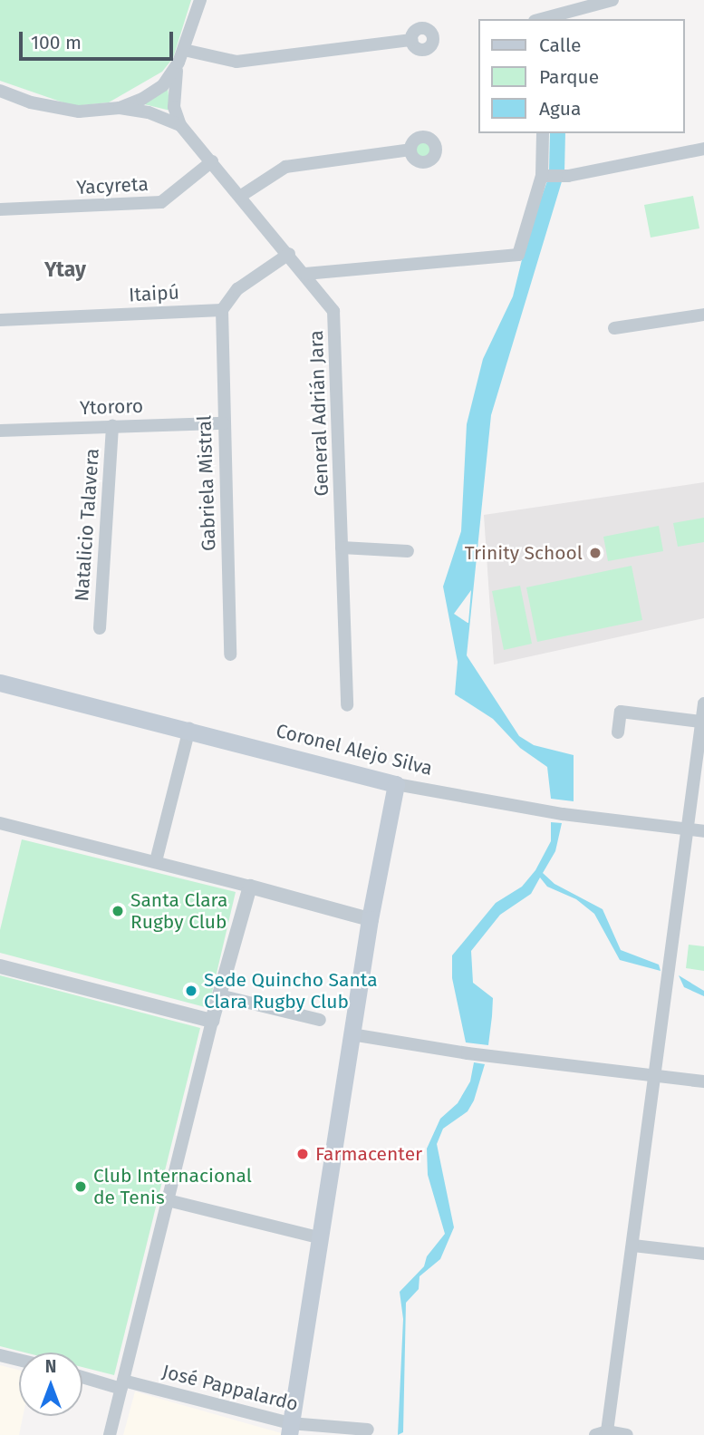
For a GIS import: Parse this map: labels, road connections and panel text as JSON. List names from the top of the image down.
{
  "streets": {
    "main road": ["Coronel Alejo Silva"],
    "street": [
      "Yacyreta",
      "Itaipú",
      "Ytororo",
      "General Adrián Jara",
      "Gabriela Mistral",
      "Natalicio Talavera",
      "José Pappalardo"
    ]
  },
  "crossings": [
    ["Yacyreta", "General Adrián Jara"],
    ["Itaipú", "Gabriela Mistral"],
    ["Ytororo", "Gabriela Mistral"],
    ["Ytororo", "Natalicio Talavera"]
  ],
  "districts": ["Ytay"],
  "places": [
    "Trinity School",
    "Santa Clara Rugby Club",
    "Sede Quincho Santa Clara Rugby Club",
    "Farmacenter",
    "Club Internacional de Tenis"
  ],
  "legend": ["Calle", "Parque", "Agua"],
  "scale_bar": "100 m",
  "north": "top"
}
